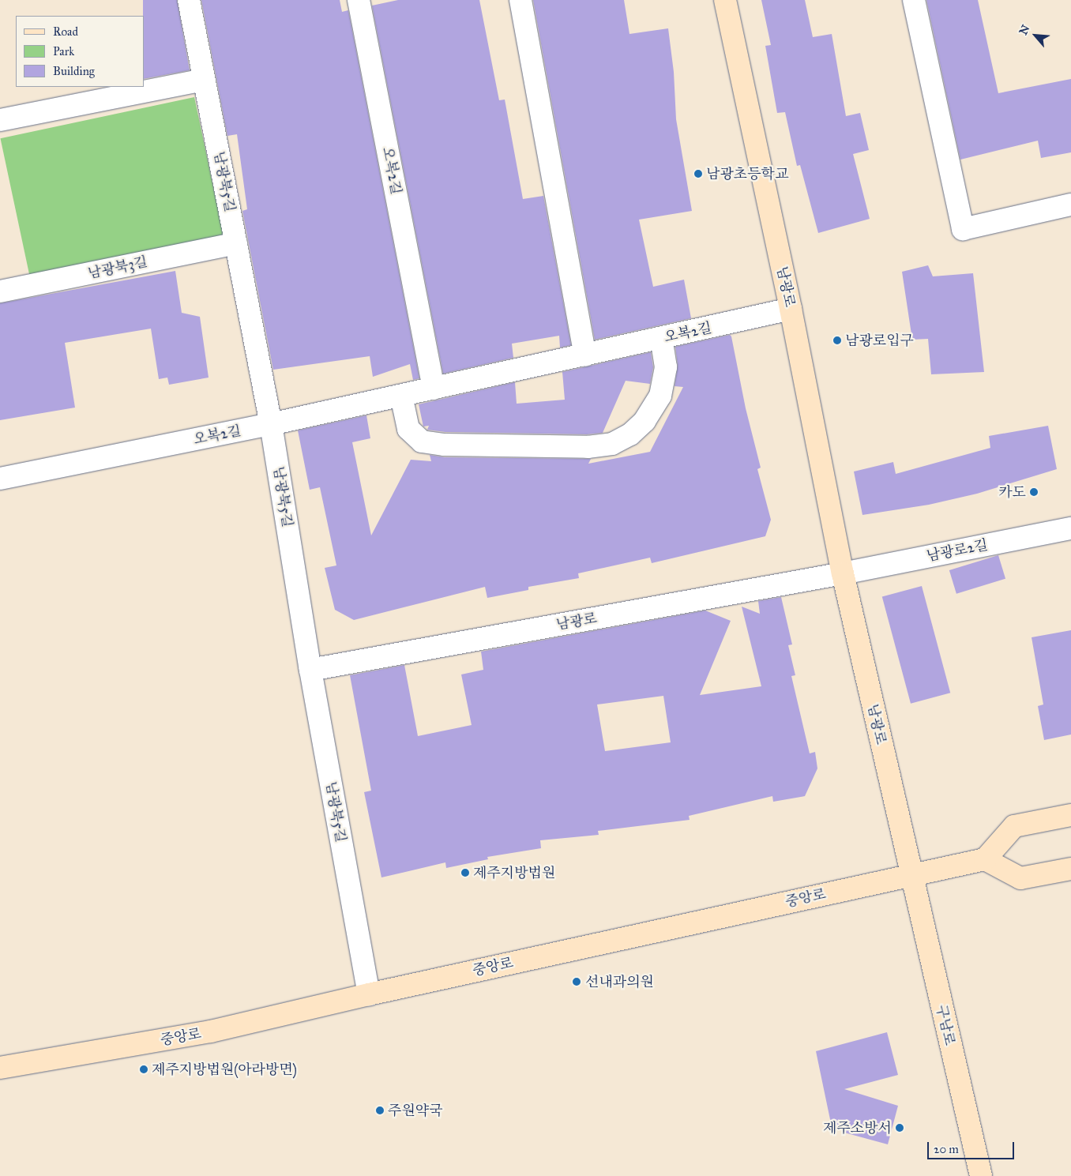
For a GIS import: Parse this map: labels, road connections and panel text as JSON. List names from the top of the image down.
{
  "streets": {
    "main road": ["남광로", "중앙로", "구남로"],
    "street": [
      "오복2길",
      "남광북5길",
      "남광북3길",
      "남광로2길"
    ]
  },
  "crossings": [
    ["오복2길", "남광북5길"],
    ["오복2길", "남광로"],
    ["남광북5길", "남광북3길"],
    ["남광북5길", "남광로"],
    ["남광북5길", "중앙로"],
    ["남광로", "남광로2길"],
    ["남광로", "중앙로"],
    ["남광로", "구남로"],
    ["중앙로", "구남로"]
  ],
  "places": [
    "남광초등학교",
    "남광로입구",
    "카도",
    "제주지방법원",
    "선내과의원",
    "제주지방법원(아라방면)",
    "주원약국",
    "제주소방서"
  ],
  "legend": ["Road", "Park", "Building"],
  "scale_bar": "20 m",
  "north": "top left"
}
